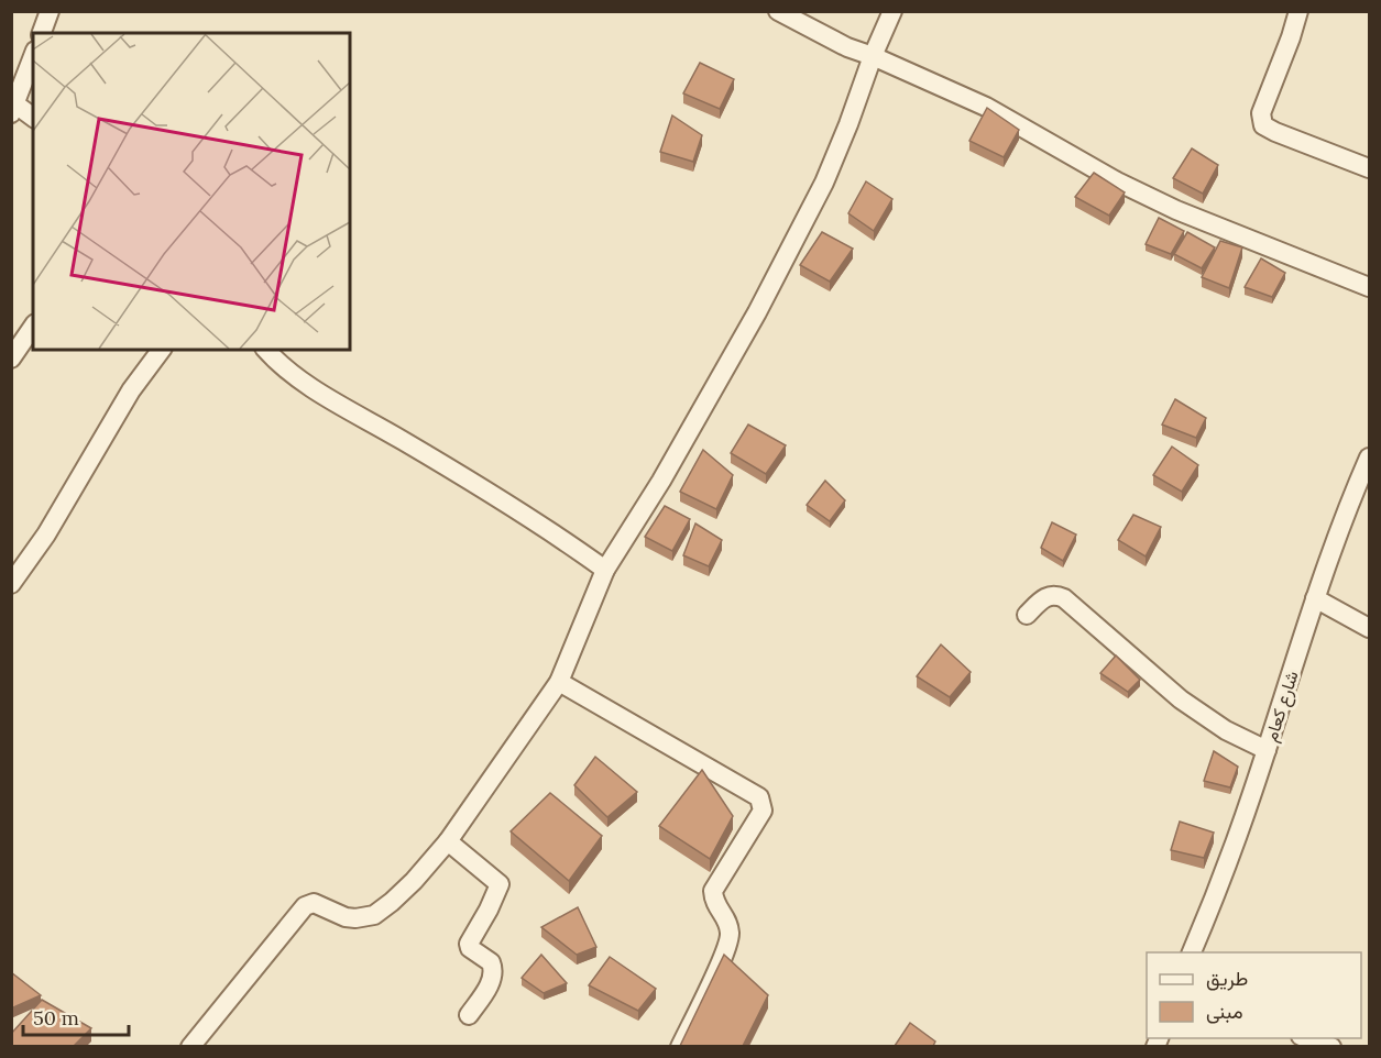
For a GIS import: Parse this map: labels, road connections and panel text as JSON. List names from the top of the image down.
{
  "streets": {
    "street": ["شارع كعام"]
  },
  "legend": ["طريق", "مبنى"],
  "scale_bar": "50 m"
}
